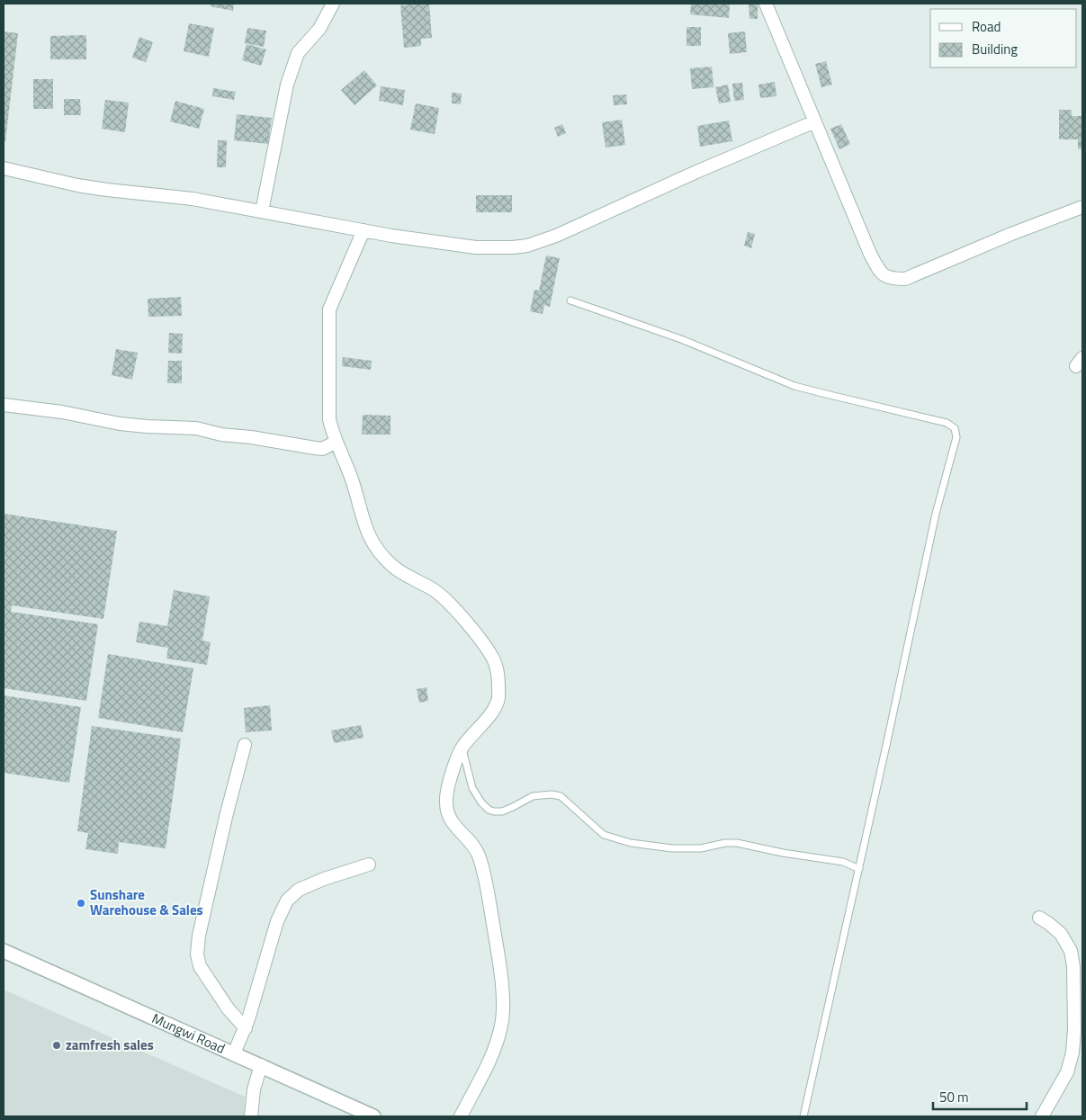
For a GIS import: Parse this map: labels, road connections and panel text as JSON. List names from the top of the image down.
{
  "streets": {
    "street": ["Mungwi Road"]
  },
  "places": ["Sunshare Warehouse & Sales", "zamfresh sales"],
  "legend": ["Road", "Building"],
  "scale_bar": "50 m"
}
